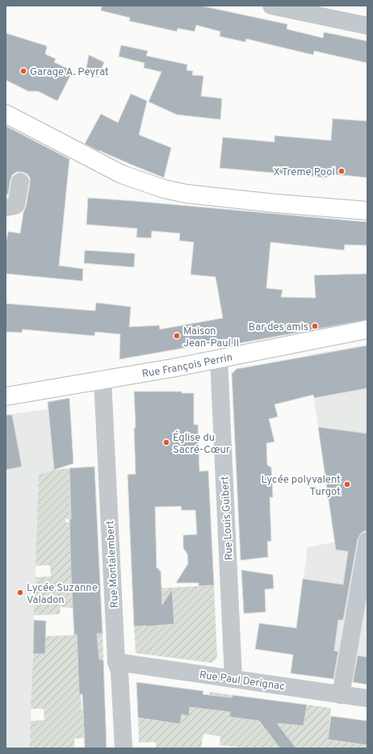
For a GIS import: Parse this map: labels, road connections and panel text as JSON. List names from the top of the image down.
{
  "streets": {
    "main road": ["Rue François Perrin"],
    "street": ["Rue Louis Guibert", "Rue Montalembert", "Rue Paul Derignac"]
  },
  "crossings": [
    ["Rue François Perrin", "Rue Louis Guibert"],
    ["Rue François Perrin", "Rue Montalembert"],
    ["Rue Louis Guibert", "Rue Paul Derignac"],
    ["Rue Montalembert", "Rue Paul Derignac"]
  ],
  "places": [
    "Garage A. Peyrat",
    "X Treme Pool",
    "Bar des amis",
    "Maison Jean-Paul II",
    "Église du Sacré-Cœur",
    "Lycée polyvalent Turgot",
    "Lycée Suzanne Valadon"
  ]
}
